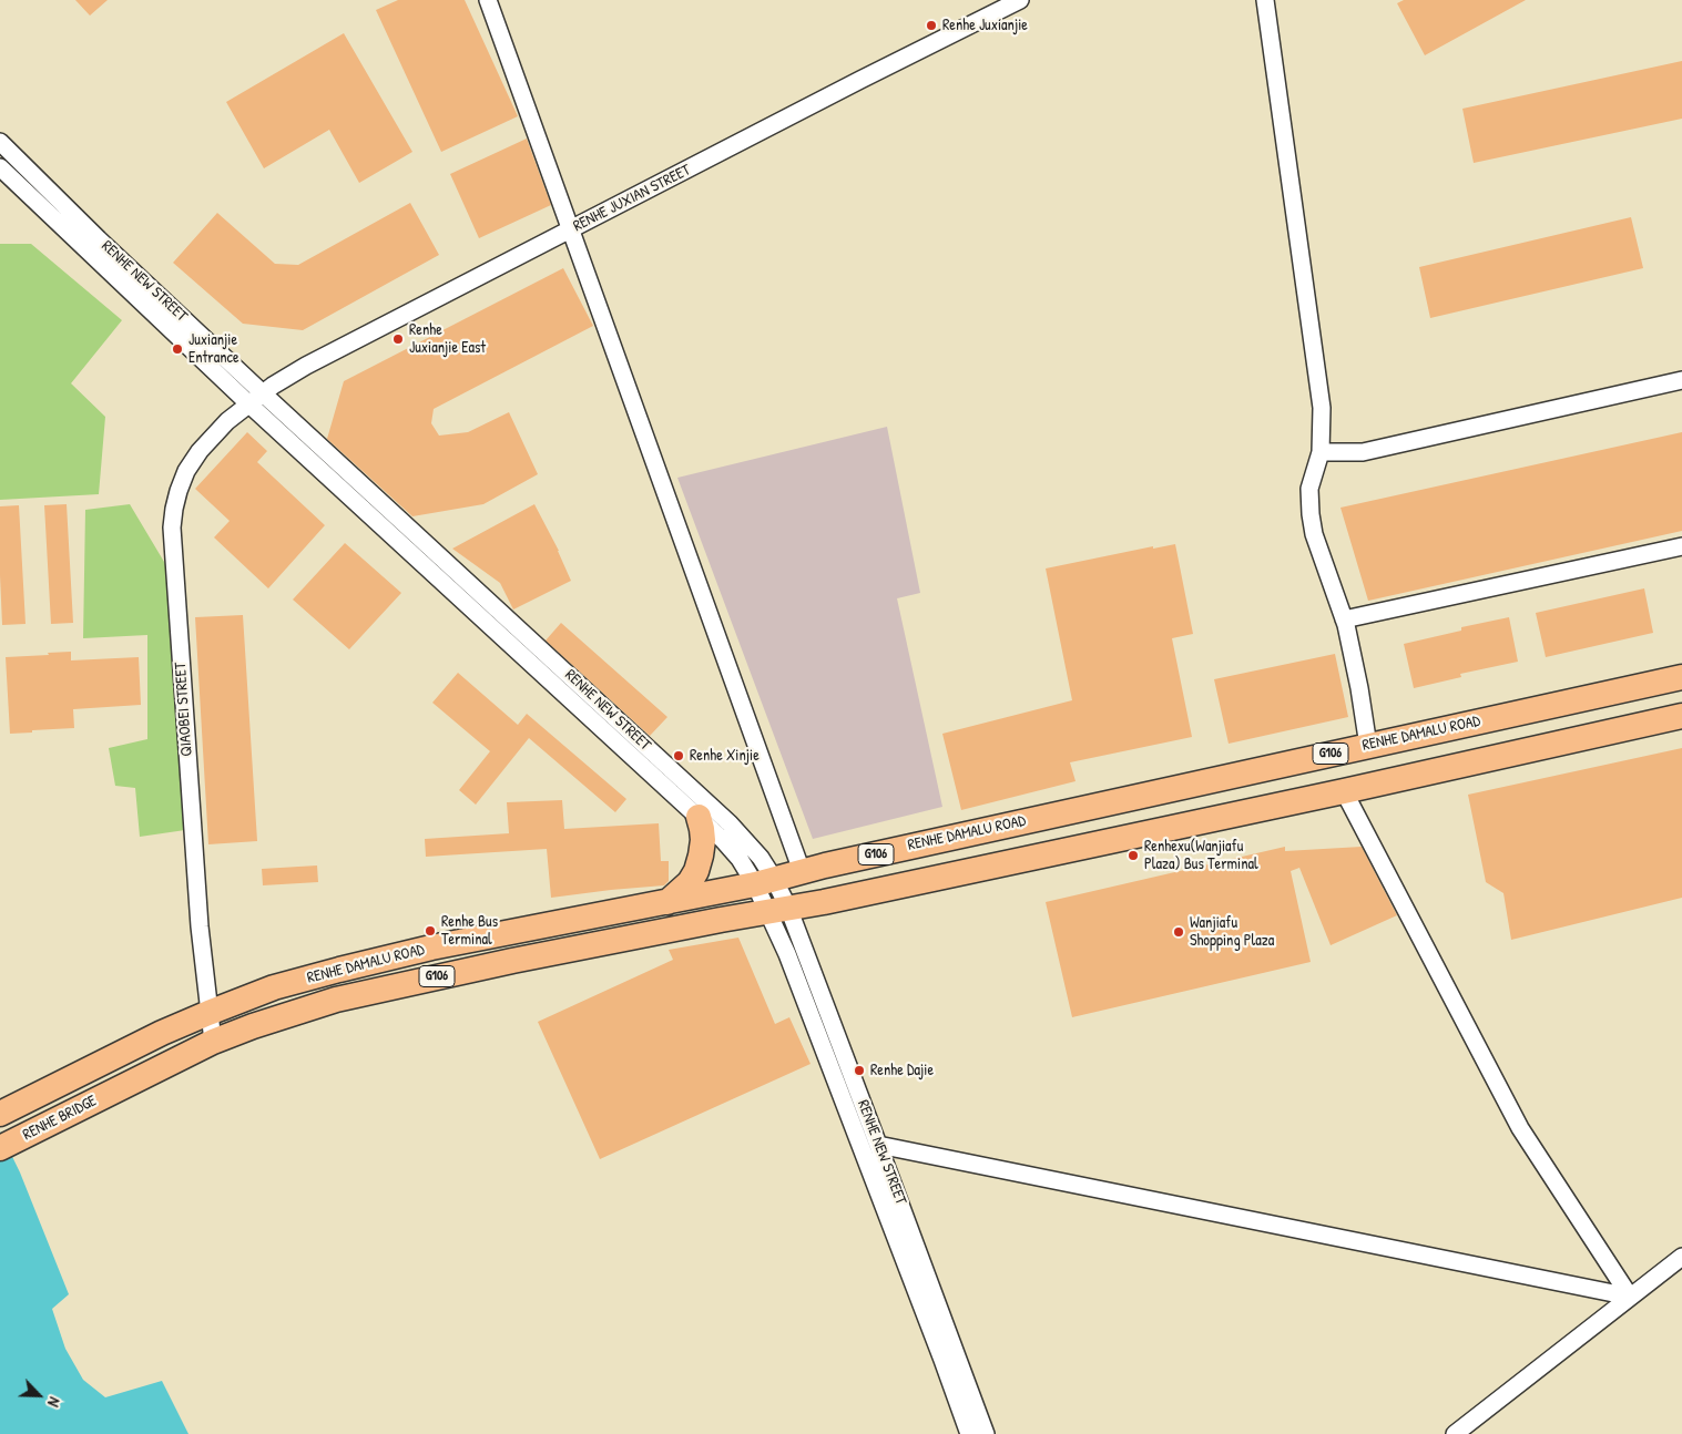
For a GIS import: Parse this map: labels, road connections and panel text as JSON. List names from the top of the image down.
{
  "streets": {
    "highway": ["RENHE DAMALU ROAD", "G106", "RENHE BRIDGE"],
    "street": ["RENHE JUXIAN STREET", "RENHE NEW STREET", "QIAOBEI STREET"]
  },
  "crossings": [
    ["RENHE JUXIAN STREET", "RENHE NEW STREET"],
    ["RENHE JUXIAN STREET", "QIAOBEI STREET"],
    ["RENHE NEW STREET", "QIAOBEI STREET"],
    ["RENHE NEW STREET", "RENHE DAMALU ROAD"],
    ["QIAOBEI STREET", "RENHE DAMALU ROAD"],
    ["RENHE DAMALU ROAD", "RENHE BRIDGE"]
  ],
  "places": [
    "Renhe Juxianjie",
    "Renhe Juxianjie East",
    "Juxianjie Entrance",
    "Renhe Xinjie",
    "Renhexu(Wanjiafu Plaza) Bus Terminal",
    "Renhe Bus Terminal",
    "Wanjiafu Shopping Plaza",
    "Renhe Dajie"
  ],
  "north": "bottom right"
}
